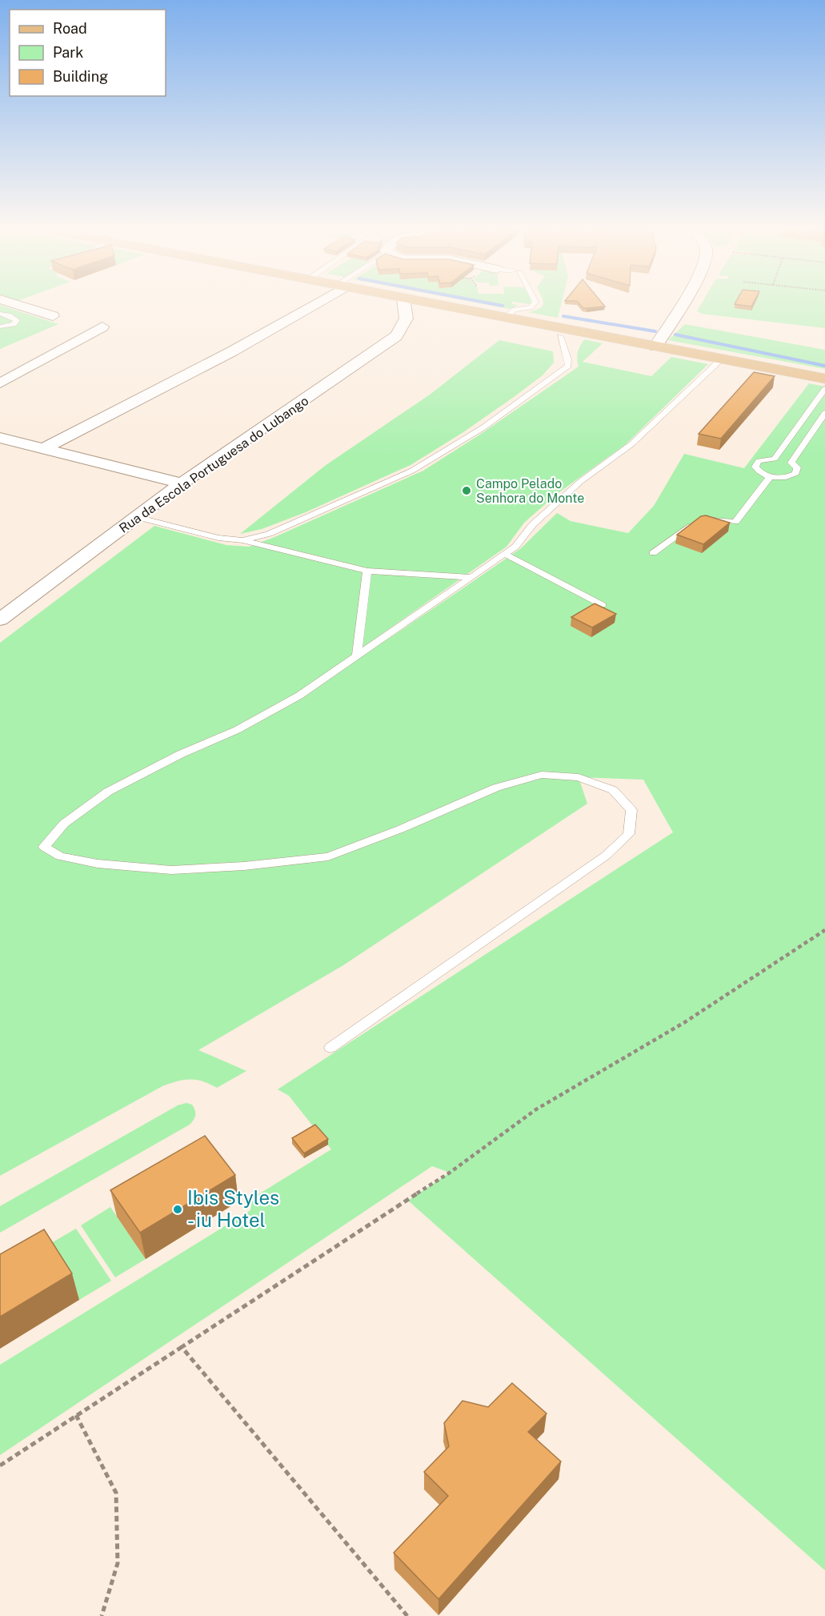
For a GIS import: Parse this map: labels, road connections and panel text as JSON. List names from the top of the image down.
{
  "streets": {
    "street": ["Rua da Escola Portuguesa do Lubango"]
  },
  "places": ["Campo Pelado Senhora do Monte", "Ibis Styles - iu Hotel"],
  "legend": ["Road", "Park", "Building"]
}
